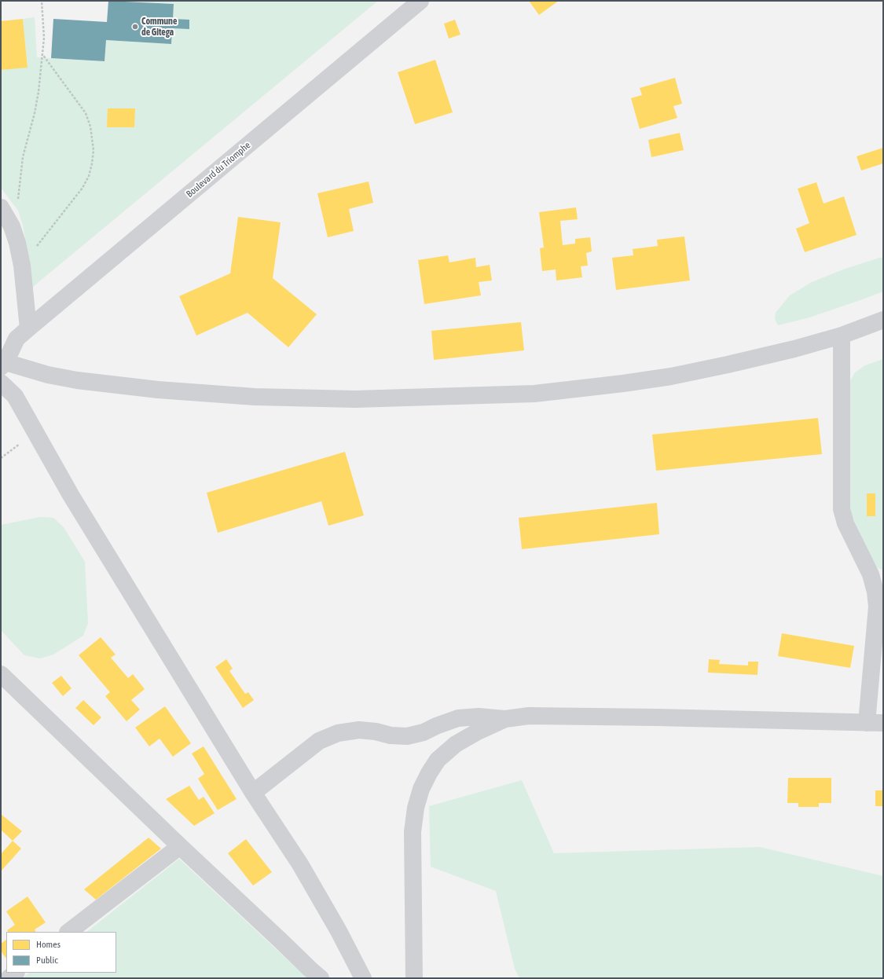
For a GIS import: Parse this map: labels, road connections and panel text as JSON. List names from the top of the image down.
{
  "streets": {
    "street": ["Boulevard du Triomphe"]
  },
  "places": ["Commune de Gitega"],
  "legend": ["Homes", "Public"]
}
